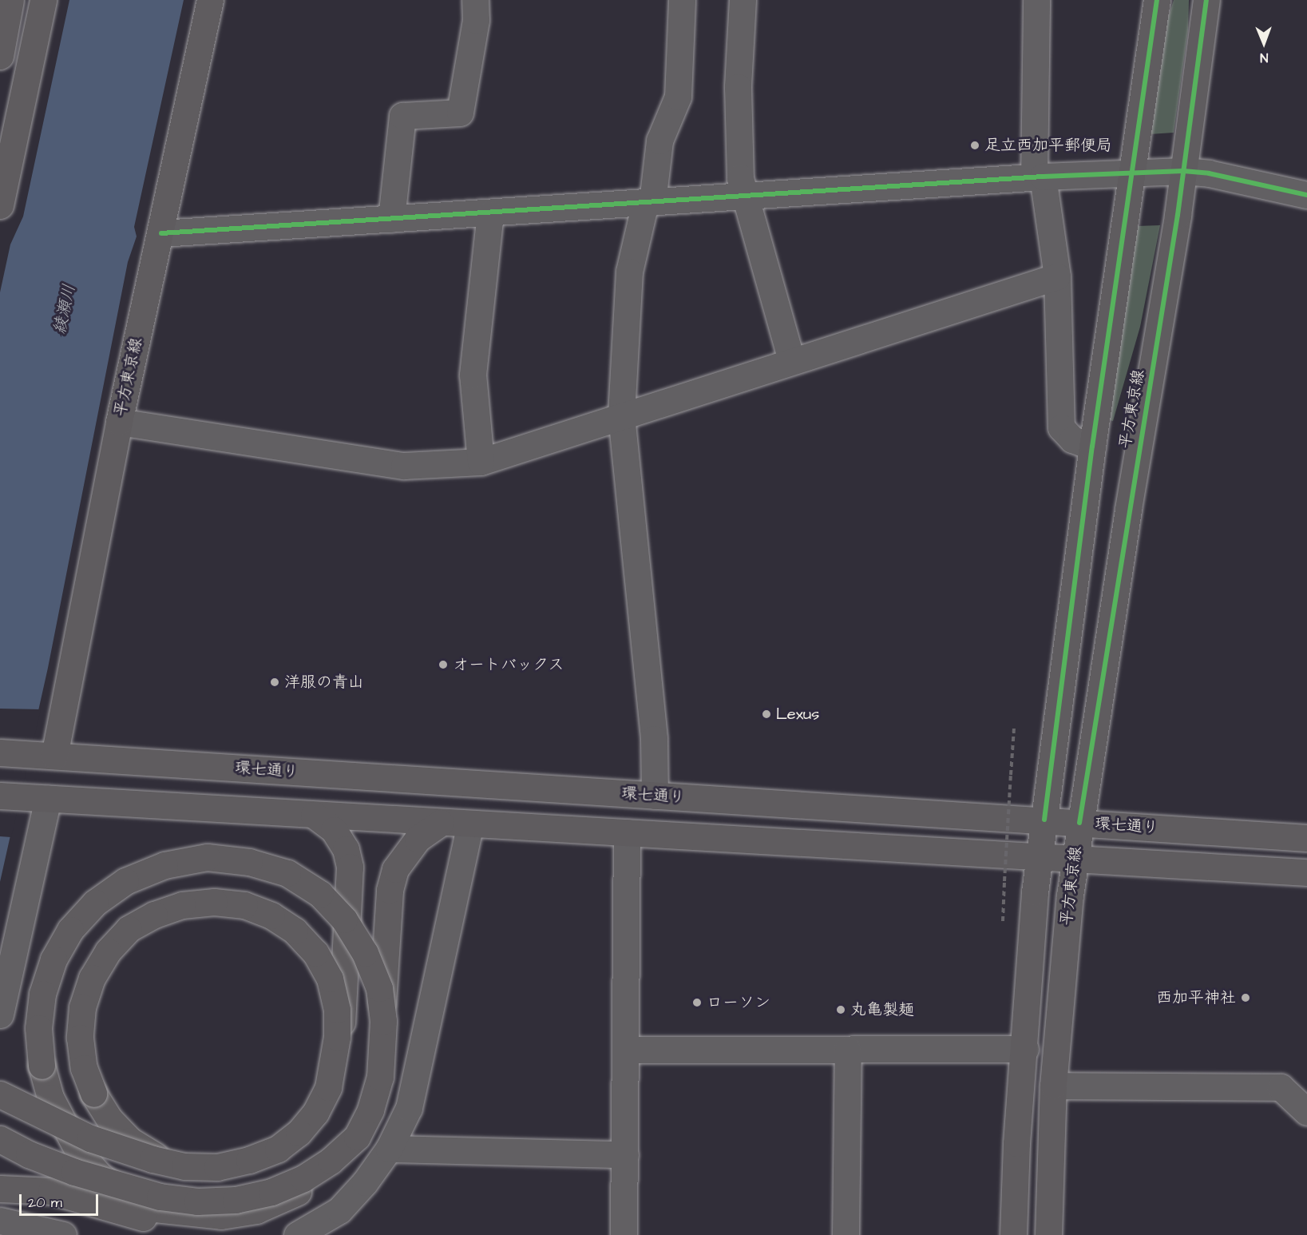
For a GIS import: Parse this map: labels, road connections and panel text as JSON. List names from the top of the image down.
{
  "streets": {
    "main road": ["平方東京線", "環七通り"]
  },
  "crossings": [
    ["平方東京線", "環七通り"]
  ],
  "water": ["綾瀬川"],
  "places": [
    "足立西加平郵便局",
    "オートバックス",
    "洋服の青山",
    "Lexus",
    "西加平神社",
    "ローソン",
    "丸亀製麺"
  ],
  "scale_bar": "20 m",
  "north": "bottom"
}
